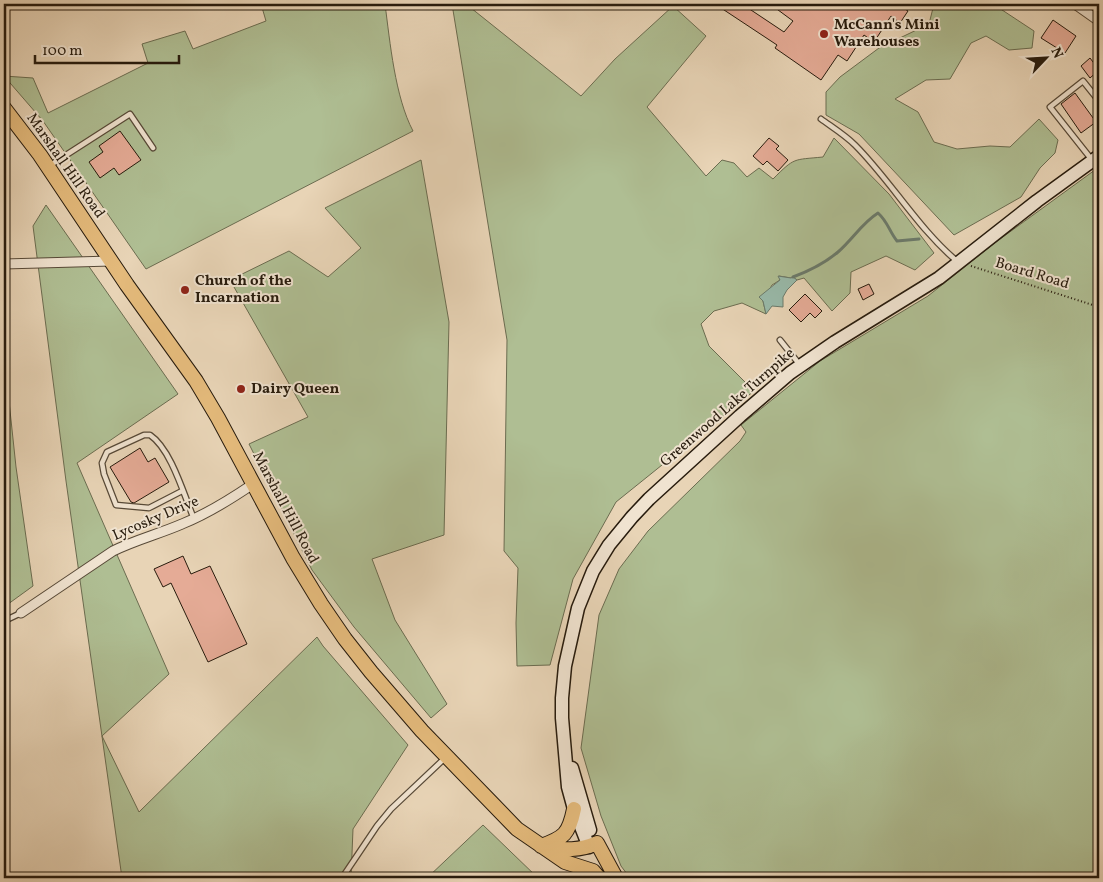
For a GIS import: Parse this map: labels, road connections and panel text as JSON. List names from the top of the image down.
{
  "streets": {
    "main road": ["Marshall Hill Road", "Greenwood Lake Turnpike"],
    "street": ["Lycosky Drive"],
    "path": ["Board Road"]
  },
  "crossings": [
    ["Marshall Hill Road", "Greenwood Lake Turnpike"],
    ["Marshall Hill Road", "Lycosky Drive"],
    ["Board Road", "Greenwood Lake Turnpike"]
  ],
  "places": ["McCann's Mini Warehouses", "Church of the Incarnation", "Dairy Queen"],
  "scale_bar": "100 m",
  "north": "top right"
}
